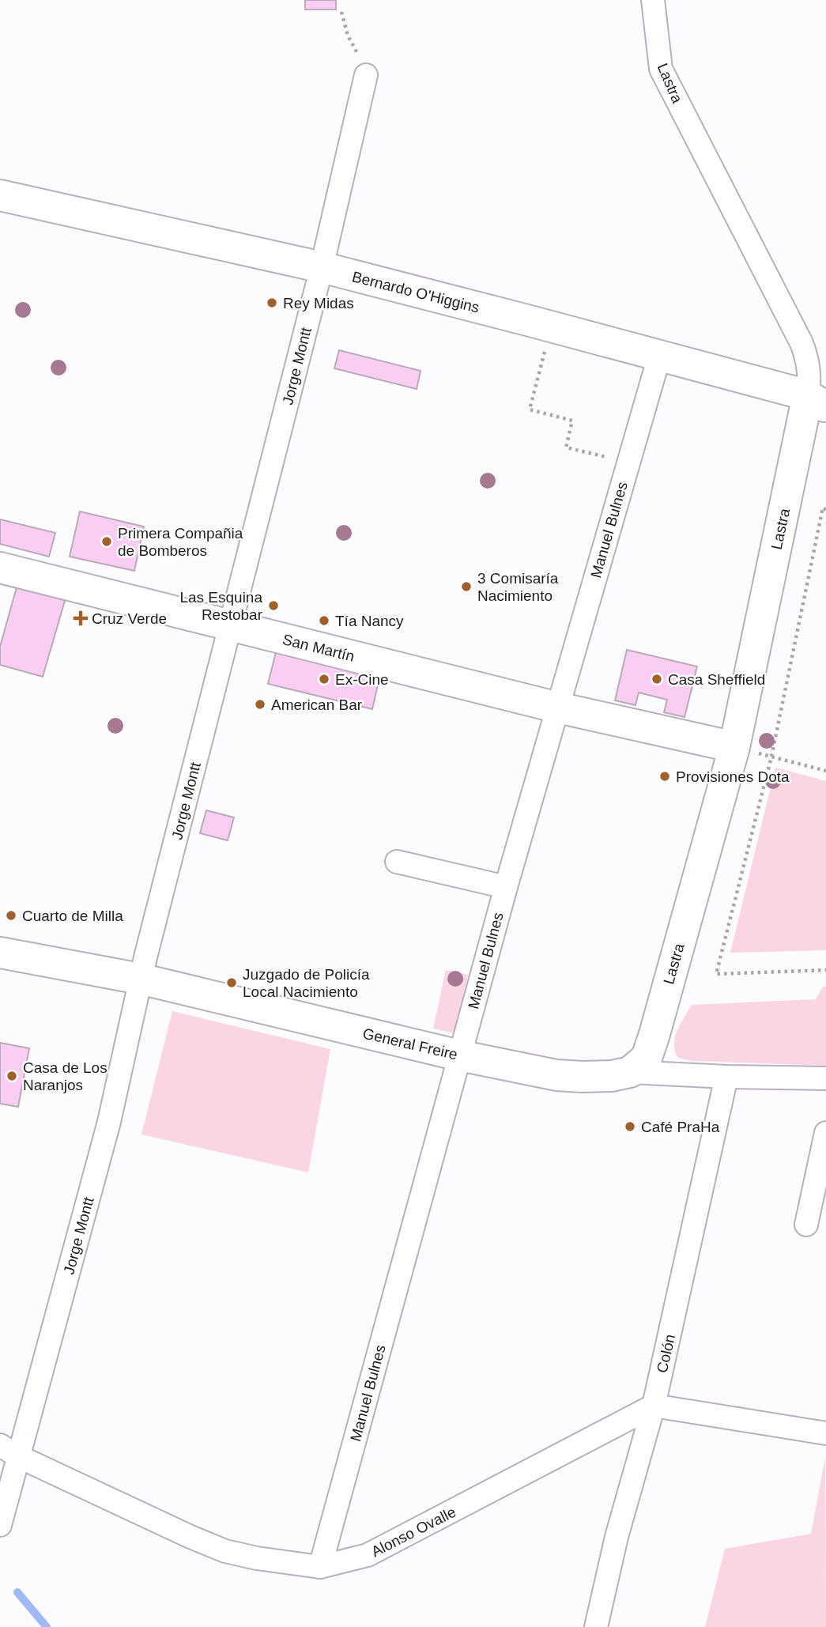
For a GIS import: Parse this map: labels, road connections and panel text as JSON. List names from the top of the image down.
{
  "streets": {
    "main road": [
      "Lastra",
      "Bernardo O'Higgins",
      "San Martín",
      "General Freire"
    ],
    "street": [
      "Jorge Montt",
      "Manuel Bulnes",
      "Colón",
      "Alonso Ovalle"
    ]
  },
  "crossings": [
    ["Lastra", "Bernardo O'Higgins"],
    ["Lastra", "San Martín"],
    ["Lastra", "General Freire"],
    ["Bernardo O'Higgins", "Jorge Montt"],
    ["Bernardo O'Higgins", "Manuel Bulnes"],
    ["Jorge Montt", "San Martín"],
    ["Jorge Montt", "General Freire"],
    ["Jorge Montt", "Alonso Ovalle"],
    ["Manuel Bulnes", "San Martín"],
    ["Manuel Bulnes", "General Freire"],
    ["Manuel Bulnes", "Alonso Ovalle"],
    ["General Freire", "Colón"],
    ["Colón", "Alonso Ovalle"]
  ],
  "places": {
    "other": [
      "Rey Midas",
      "Primera Compañia de Bomberos",
      "3 Comisaría Nacimiento",
      "Las Esquina Restobar",
      "Tía Nancy",
      "Ex-Cine",
      "Casa Sheffield",
      "American Bar",
      "Provisiones Dota",
      "Cuarto de Milla",
      "Juzgado de Policía Local Nacimiento",
      "Casa de Los Naranjos",
      "Café PraHa"
    ],
    "health": ["Cruz Verde"]
  }
}
